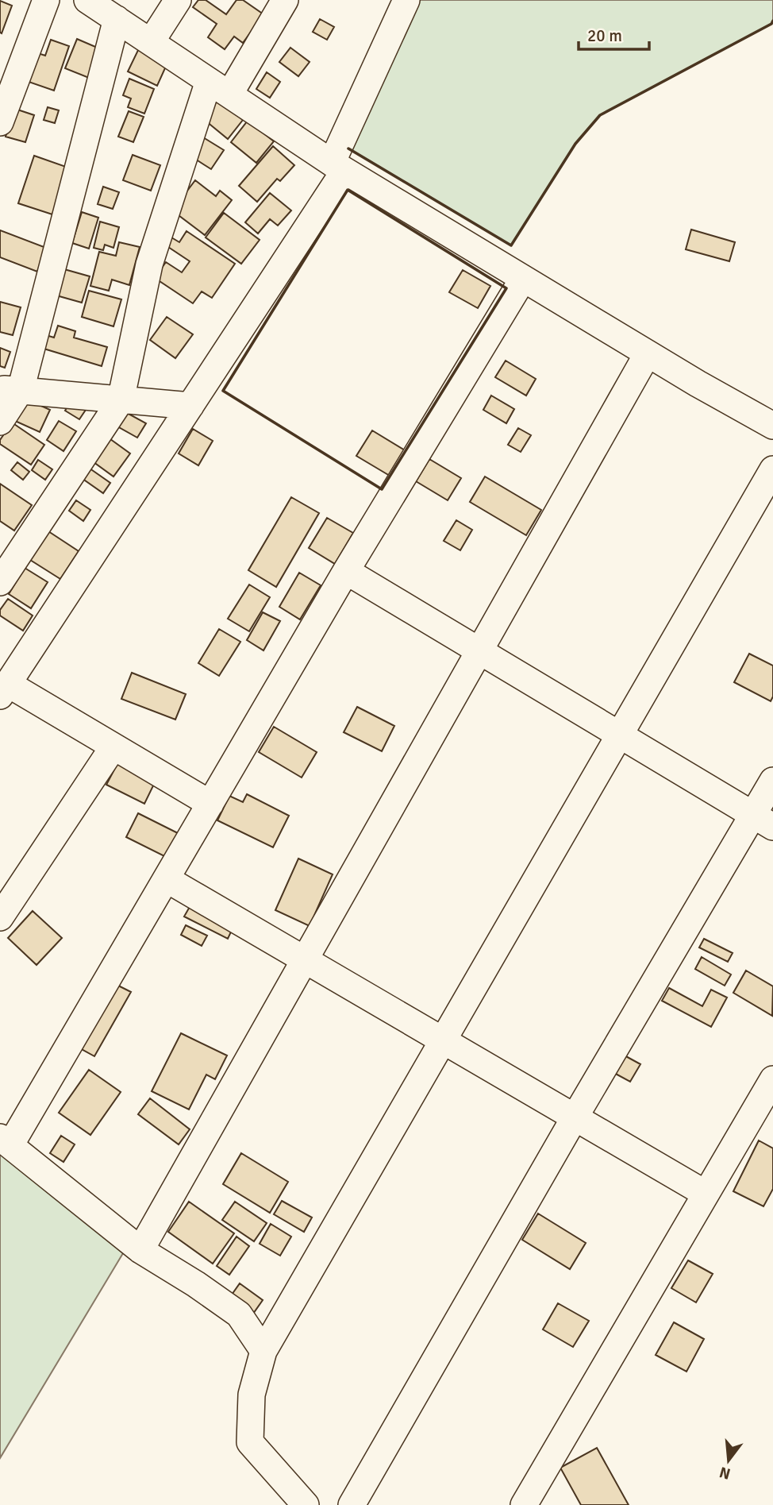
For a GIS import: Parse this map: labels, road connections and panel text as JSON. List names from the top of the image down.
{
  "scale_bar": "20 m",
  "north": "bottom"
}
